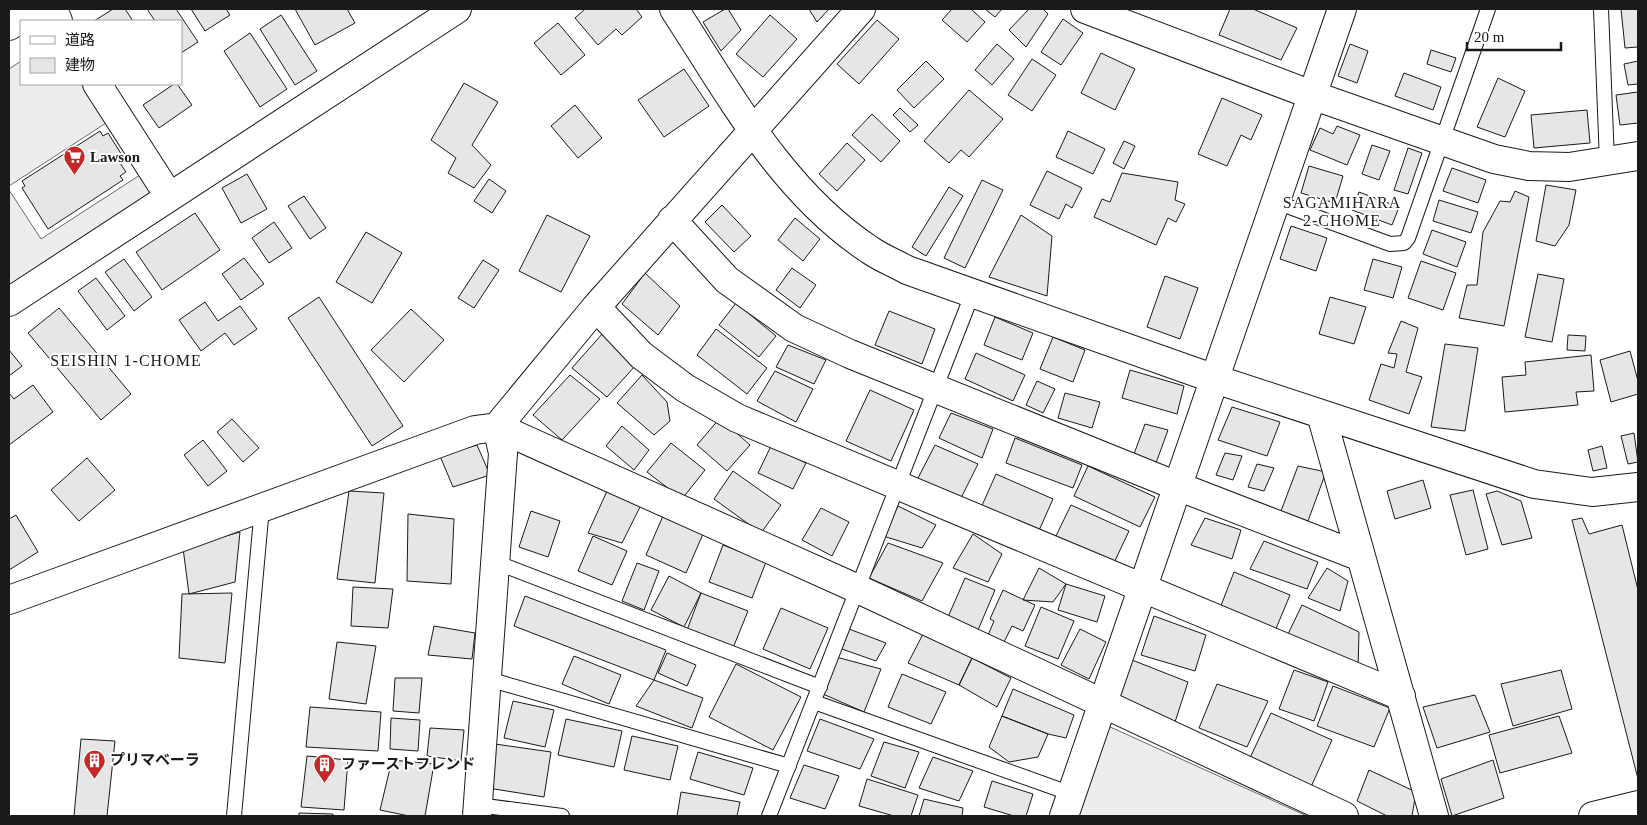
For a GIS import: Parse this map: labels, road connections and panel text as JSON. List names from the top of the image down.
{
  "districts": ["SAGAMIHARA 2-CHOME", "SEISHIN 1-CHOME"],
  "places": {
    "supermarket": ["Lawson"],
    "building": ["プリマベーラ", "ファーストフレンド"]
  },
  "legend": ["道路", "建物"],
  "scale_bar": "20 m"
}
